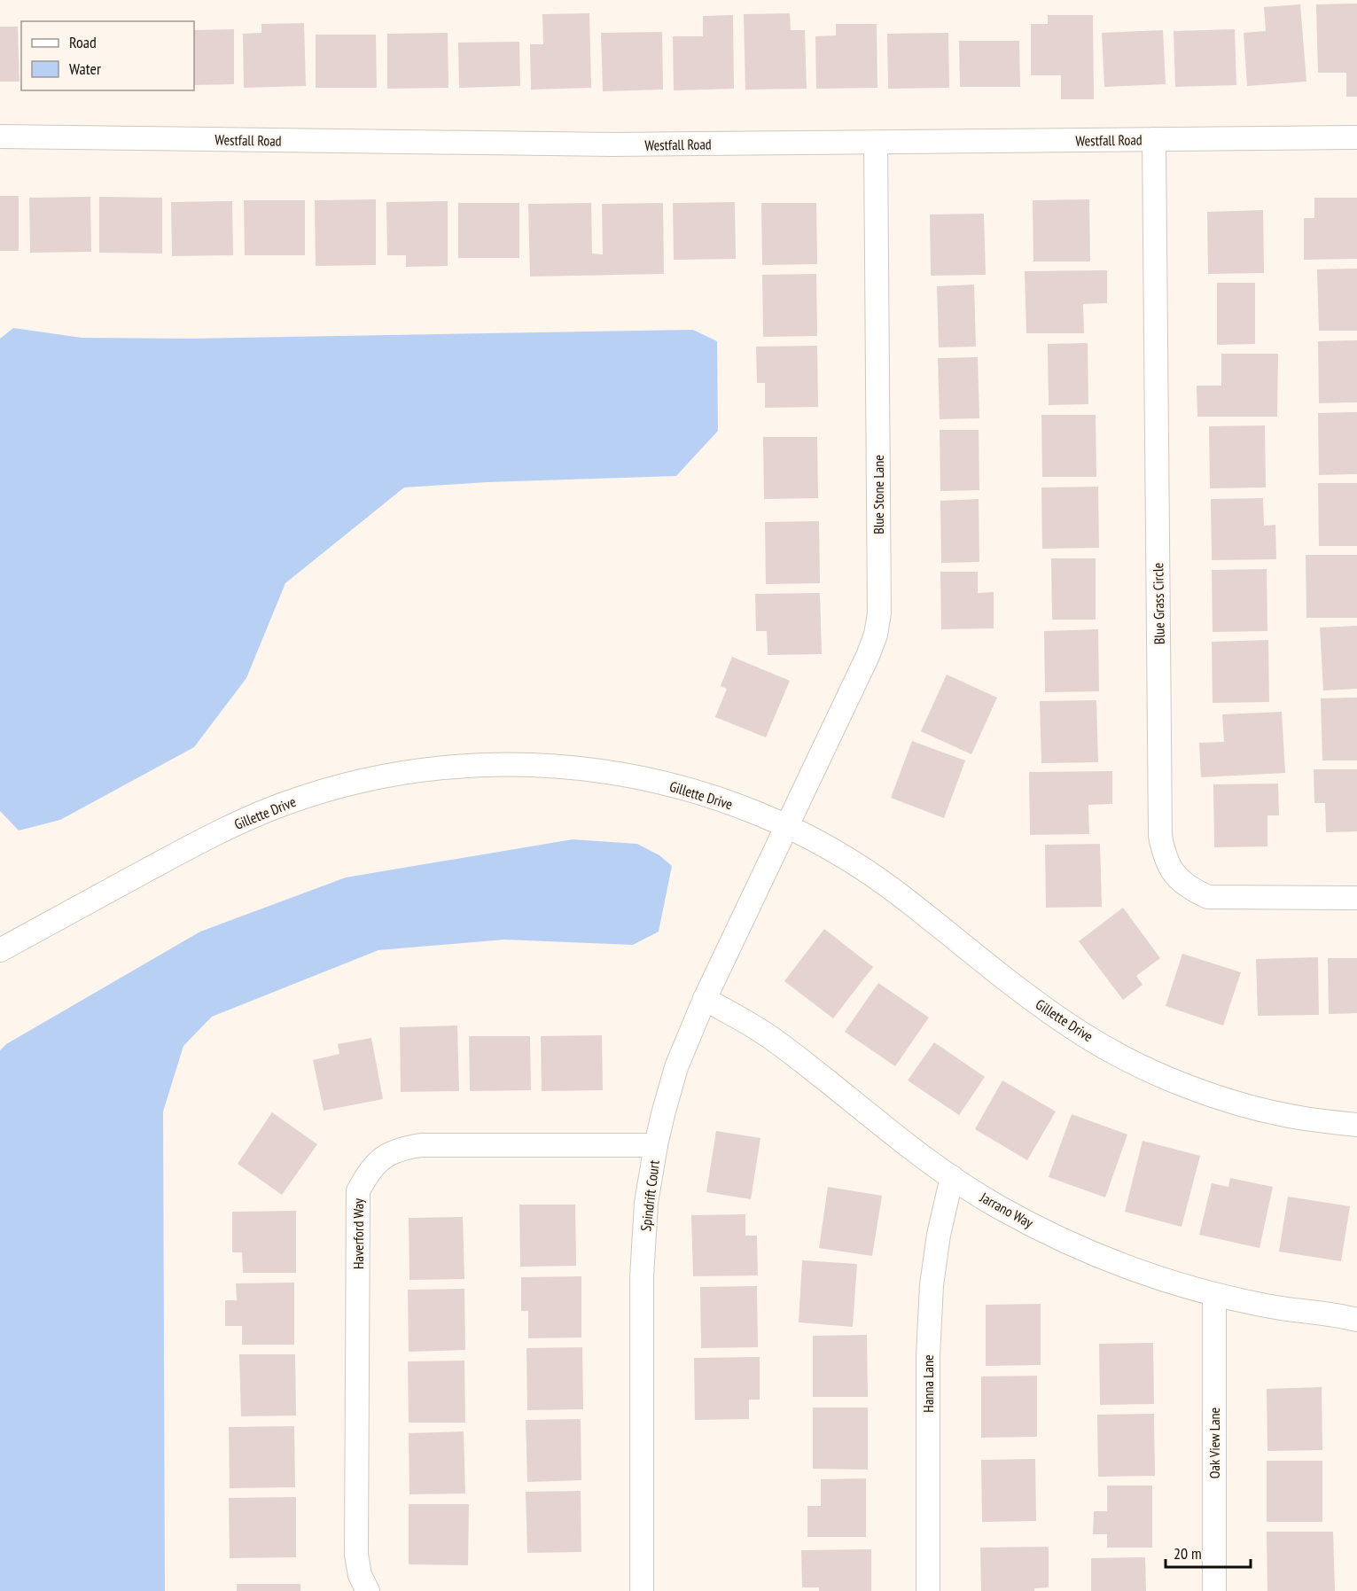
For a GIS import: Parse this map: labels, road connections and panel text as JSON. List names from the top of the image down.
{
  "streets": {
    "street": [
      "Westfall Road",
      "Blue Stone Lane",
      "Blue Grass Circle",
      "Gillette Drive",
      "Spindrift Court",
      "Jarrano Way",
      "Haverford Way",
      "Hanna Lane",
      "Oak View Lane"
    ]
  },
  "crossings": [
    ["Westfall Road", "Blue Stone Lane"],
    ["Westfall Road", "Blue Grass Circle"],
    ["Blue Stone Lane", "Gillette Drive"],
    ["Blue Stone Lane", "Spindrift Court"],
    ["Gillette Drive", "Spindrift Court"],
    ["Spindrift Court", "Jarrano Way"],
    ["Spindrift Court", "Haverford Way"],
    ["Jarrano Way", "Hanna Lane"],
    ["Jarrano Way", "Oak View Lane"]
  ],
  "legend": ["Road", "Water"],
  "scale_bar": "20 m"
}
